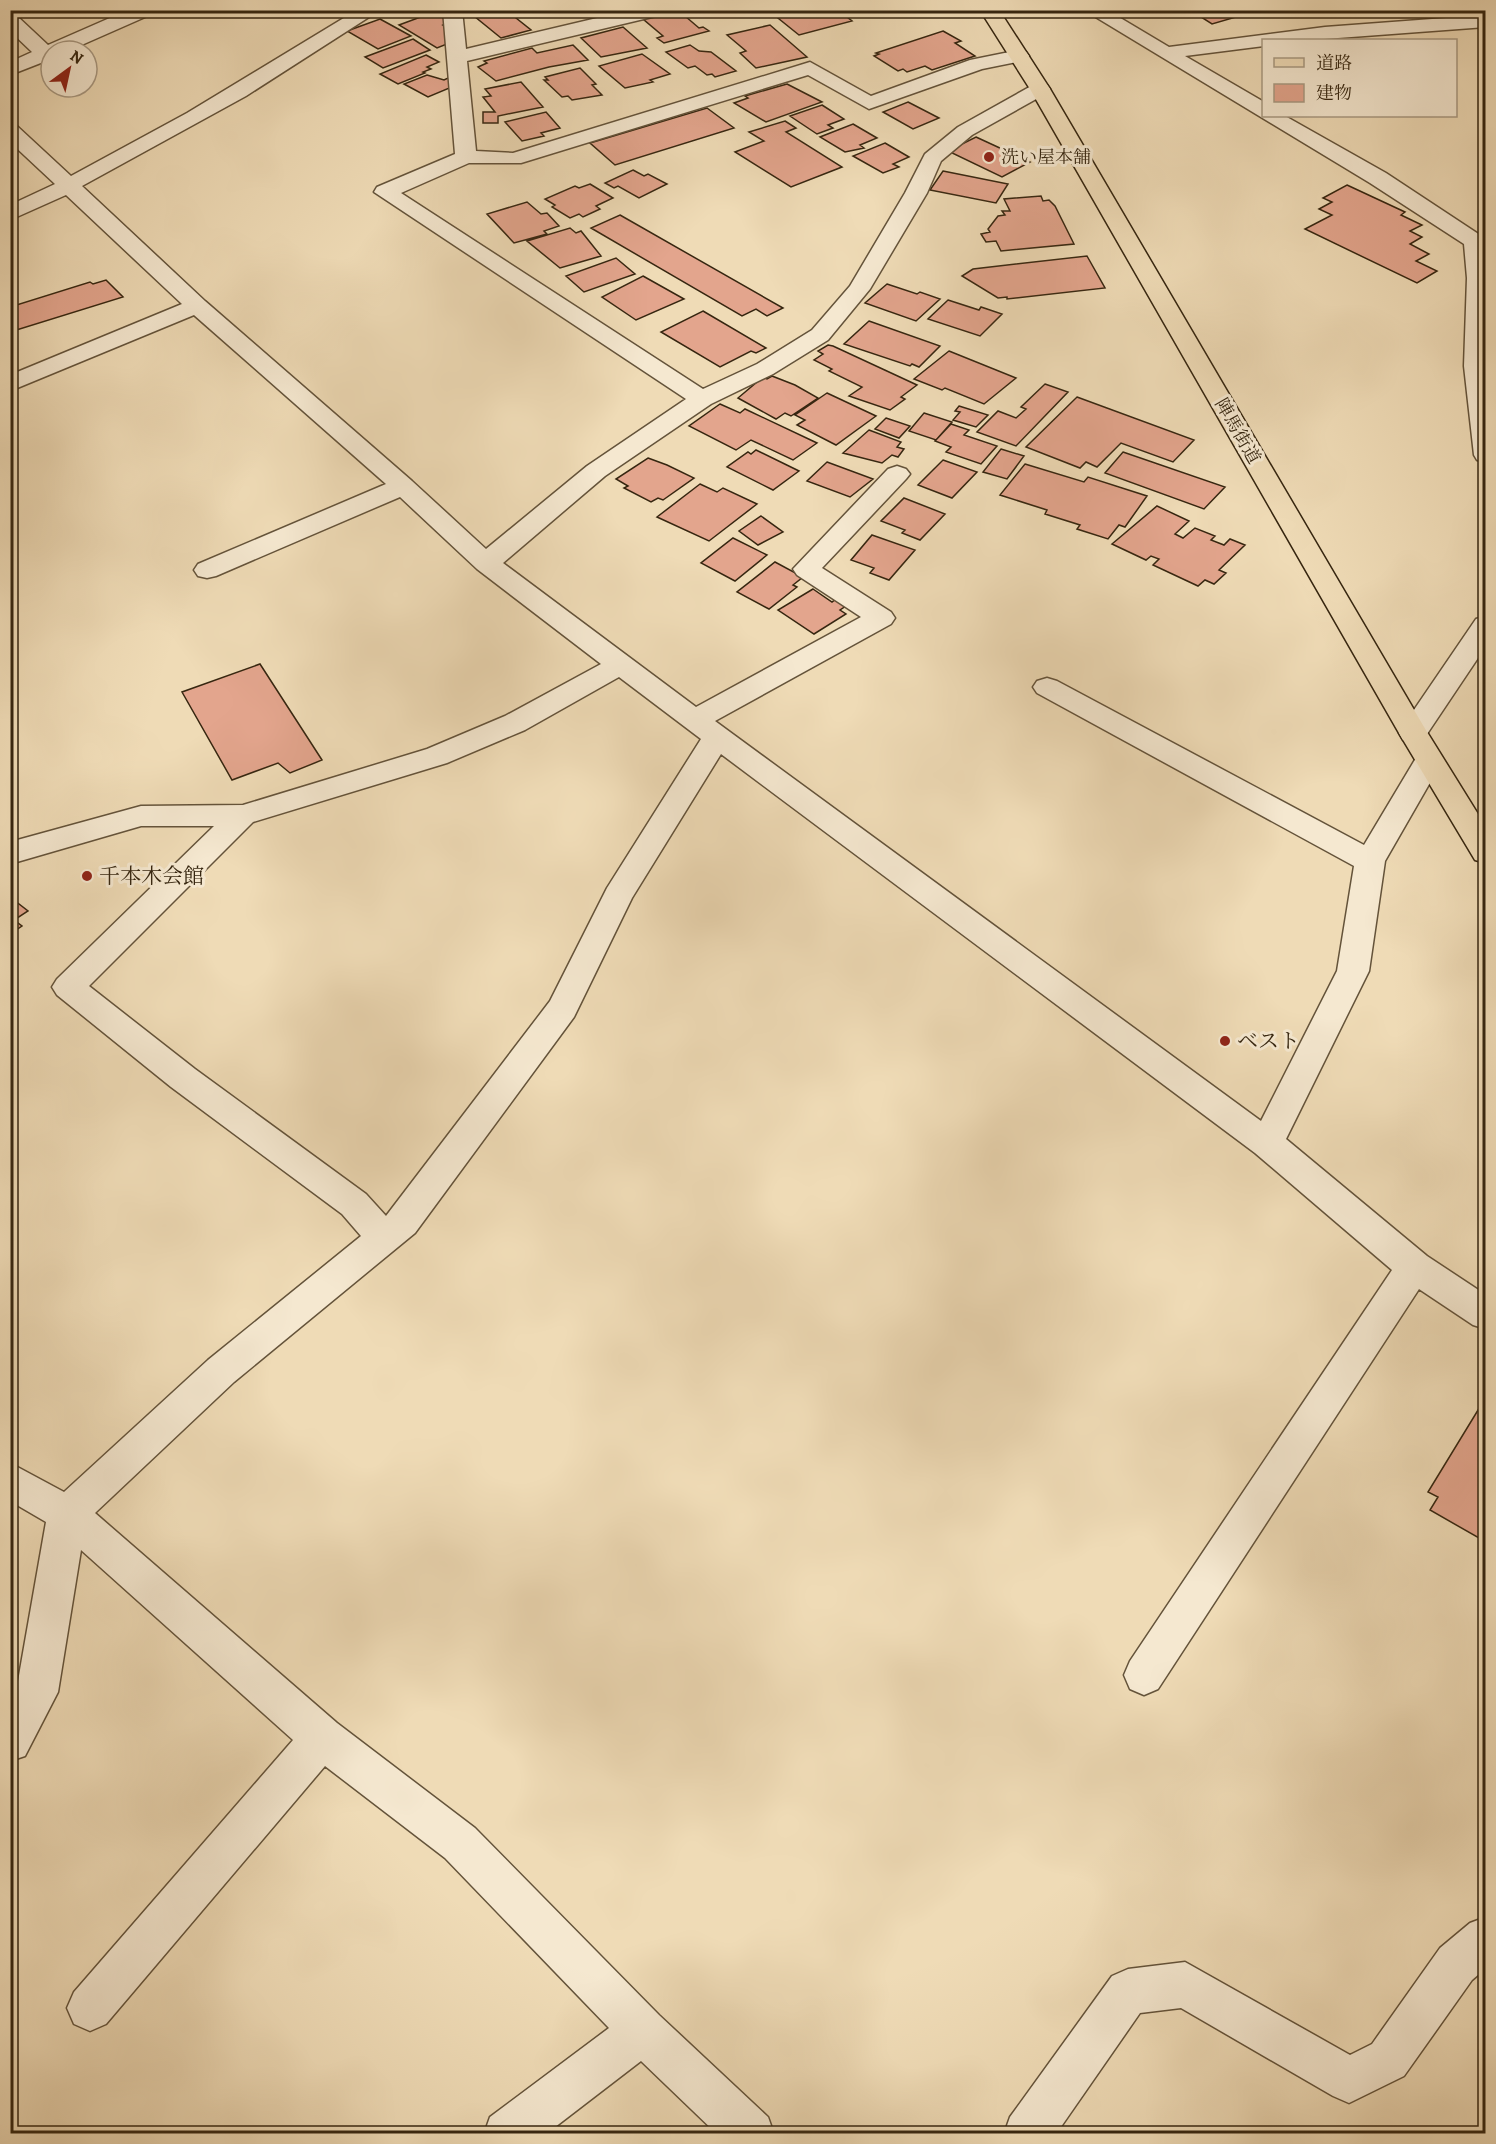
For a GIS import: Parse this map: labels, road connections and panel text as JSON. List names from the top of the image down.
{
  "streets": {
    "main road": ["陣馬街道"]
  },
  "places": ["洗い屋本舗", "千本木会館", "ベスト"],
  "legend": ["道路", "建物"],
  "north": "top right"
}
